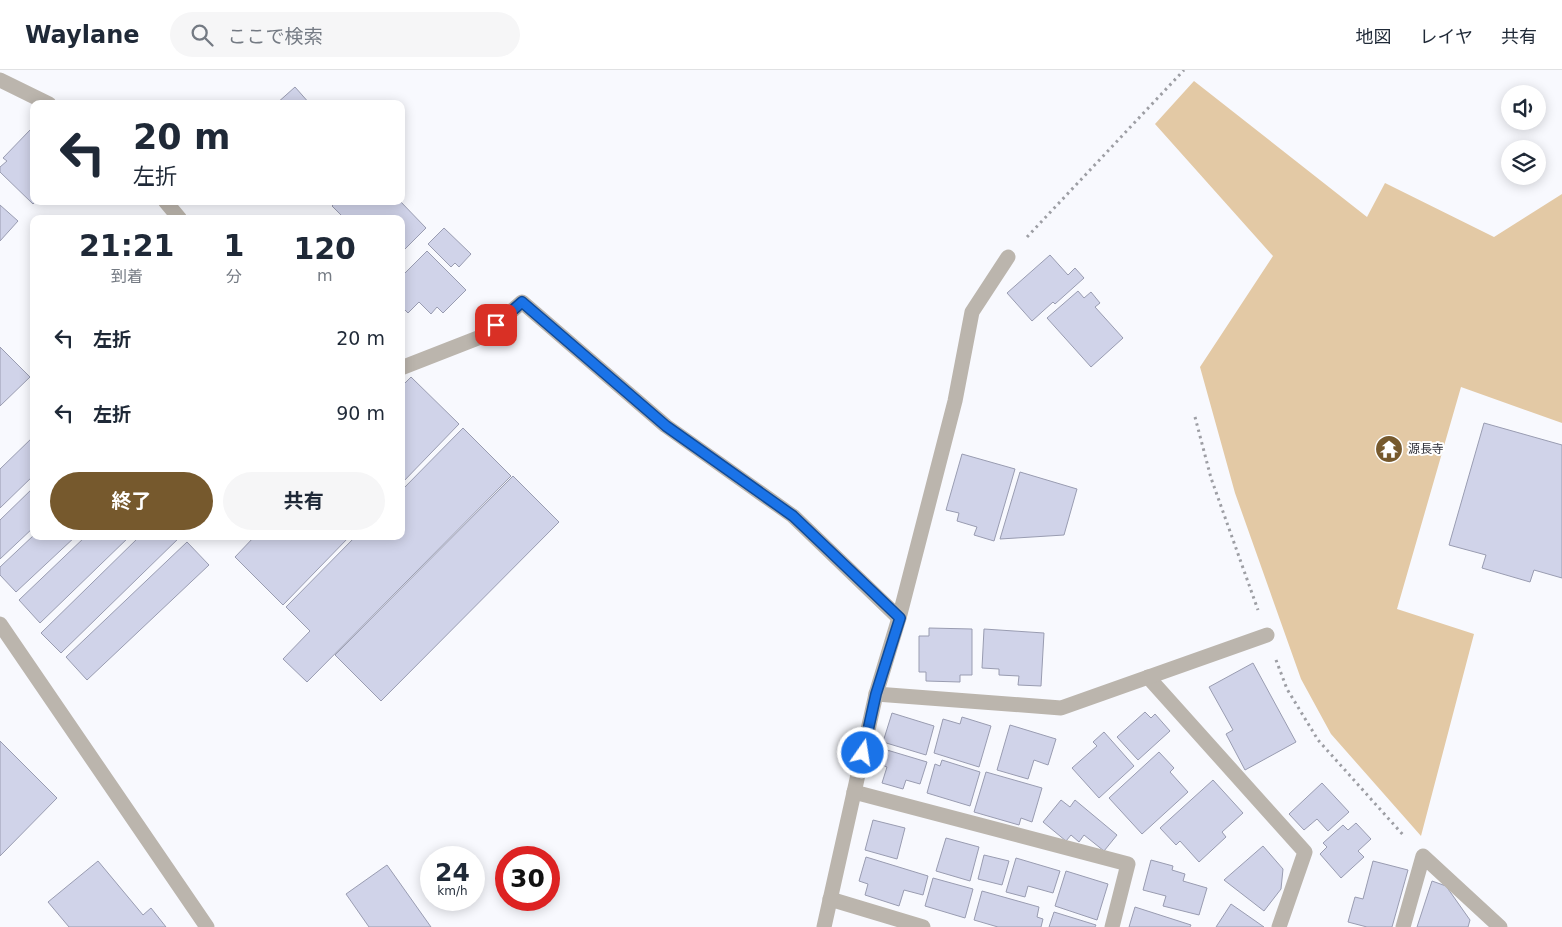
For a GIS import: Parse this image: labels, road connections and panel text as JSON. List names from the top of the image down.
{
  "places": {
    "temple": ["源長寺"]
  },
  "page": {
    "header": "Waylane",
    "search": "ここで検索",
    "nav": ["地図", "レイヤ", "共有"],
    "turn": ["20 m", "左折"],
    "eta": [
      "21:21",
      "到着",
      "1",
      "分",
      "120",
      "m"
    ],
    "list": [
      {
        "name": "左折",
        "value": "20 m"
      },
      {
        "name": "左折",
        "value": "90 m"
      }
    ],
    "buttons": ["終了", "共有"],
    "speed": "24 km/h",
    "limit": "30"
  }
}
